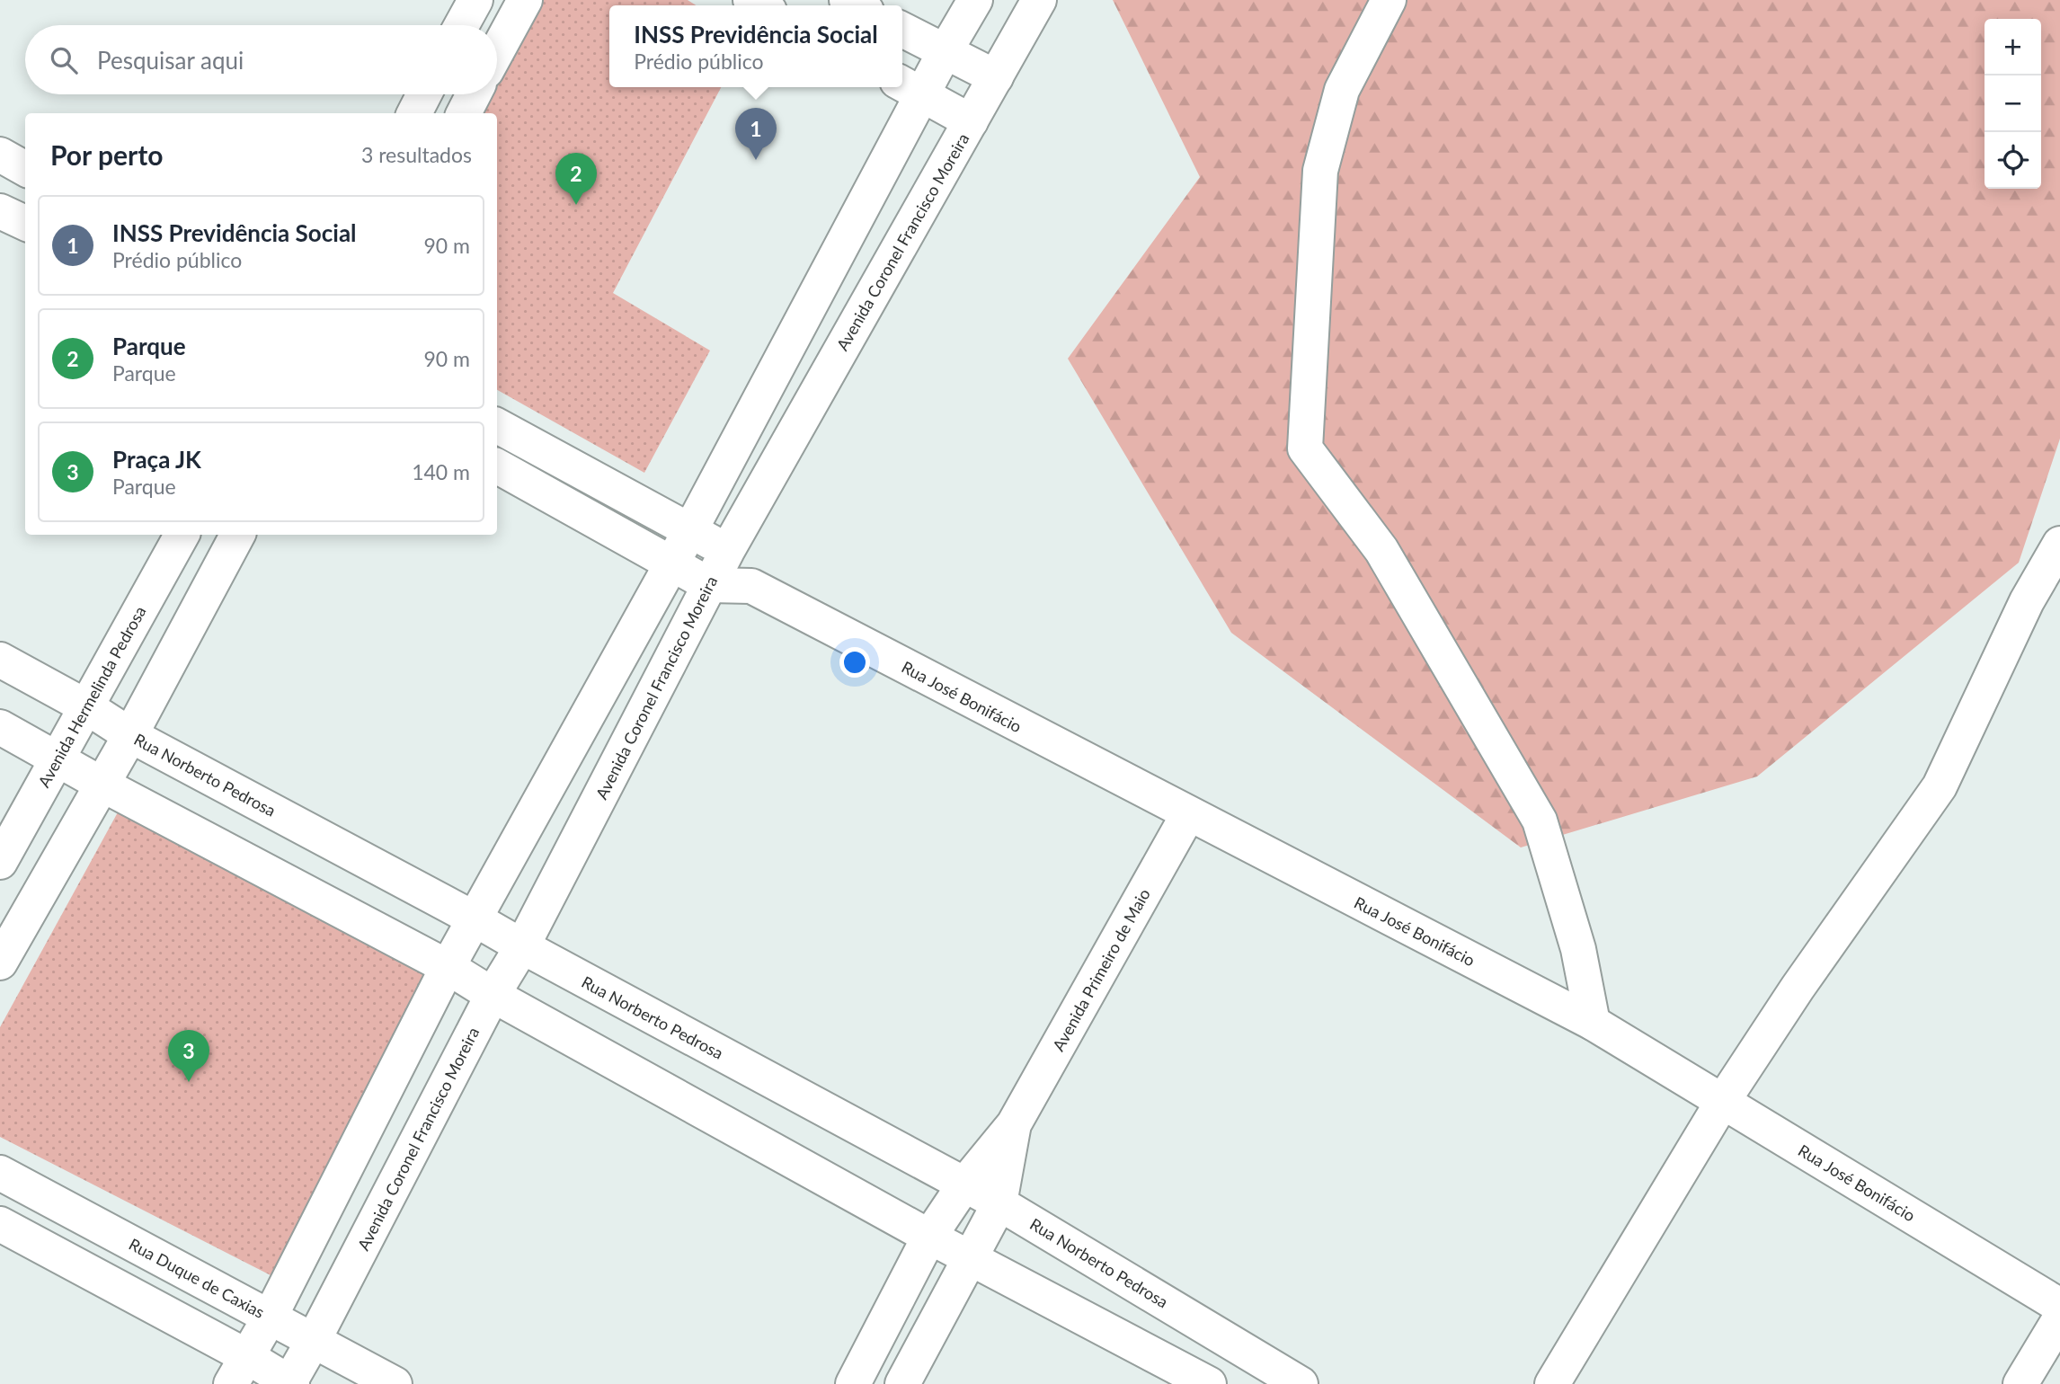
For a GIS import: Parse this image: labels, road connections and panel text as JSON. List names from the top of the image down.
{
  "streets": {
    "street": [
      "Avenida Coronel Francisco Moreira",
      "Avenida Hermelinda Pedrosa",
      "Rua José Bonifácio",
      "Rua Norberto Pedrosa",
      "Avenida Primeiro de Maio",
      "Rua Duque de Caxias"
    ]
  },
  "crossings": [
    ["Avenida Coronel Francisco Moreira", "Rua José Bonifácio"],
    ["Avenida Coronel Francisco Moreira", "Rua Norberto Pedrosa"],
    ["Avenida Coronel Francisco Moreira", "Rua Duque de Caxias"],
    ["Avenida Hermelinda Pedrosa", "Rua Norberto Pedrosa"],
    ["Rua José Bonifácio", "Avenida Primeiro de Maio"],
    ["Rua Norberto Pedrosa", "Avenida Primeiro de Maio"]
  ],
  "page": {
    "popup": ["INSS Previdência Social", "Prédio público"],
    "map_buttons": ["+", "−"],
    "search": "Pesquisar aqui",
    "pins": ["1", "2", "3"],
    "heading": ["Por perto", "3 resultados"],
    "list": [
      {
        "mark": "1",
        "name": "INSS Previdência Social",
        "note": "Prédio público",
        "value": "90 m"
      },
      {
        "mark": "2",
        "name": "Parque",
        "note": "Parque",
        "value": "90 m"
      },
      {
        "mark": "3",
        "name": "Praça JK",
        "note": "Parque",
        "value": "140 m"
      }
    ]
  }
}
